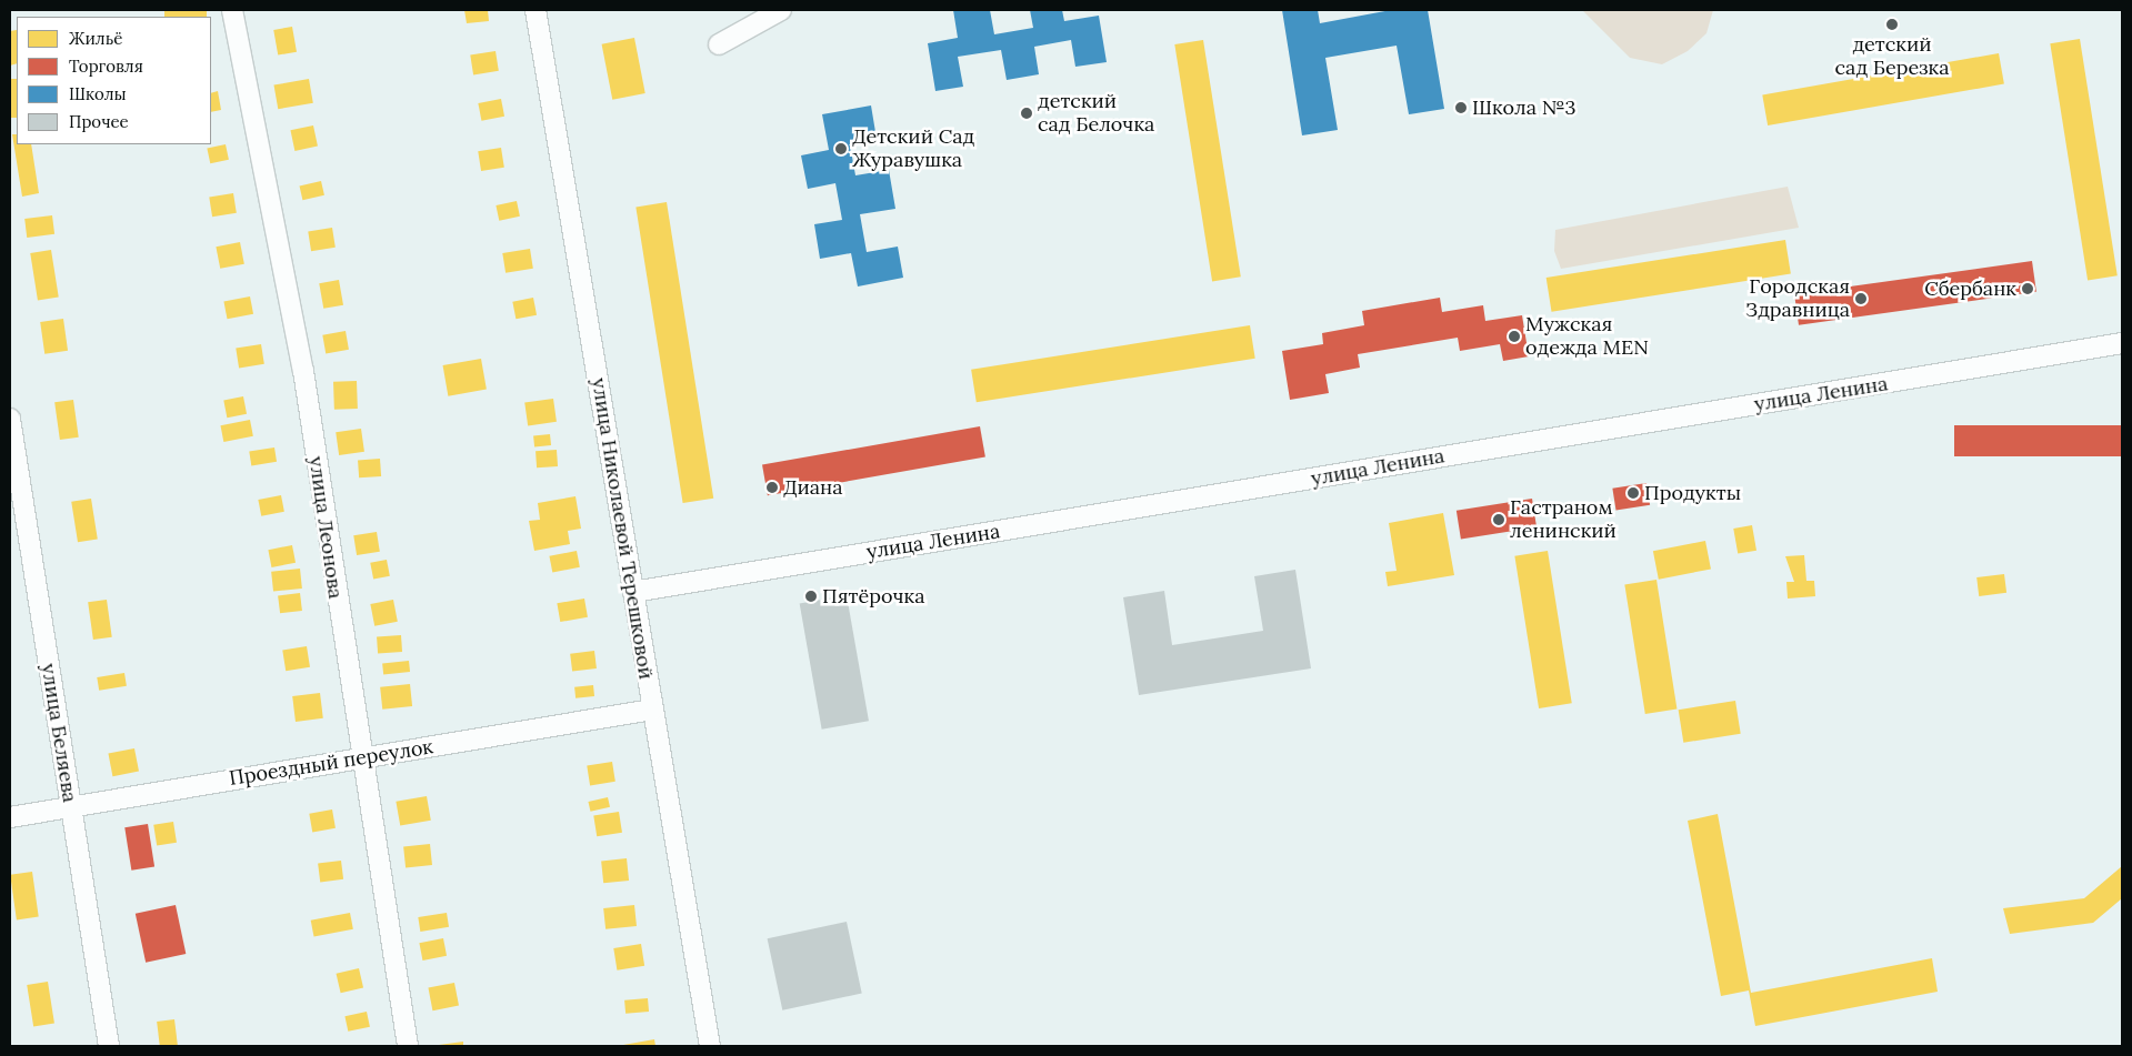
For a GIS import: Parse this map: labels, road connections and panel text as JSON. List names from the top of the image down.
{
  "streets": {
    "street": [
      "улица Ленина",
      "улица Леонова",
      "улица Николаевой Терешковой",
      "улица Беляева",
      "Проездный переулок"
    ]
  },
  "crossings": [
    ["улица Ленина", "улица Николаевой Терешковой"],
    ["улица Леонова", "Проездный переулок"],
    ["улица Николаевой Терешковой", "Проездный переулок"],
    ["улица Беляева", "Проездный переулок"]
  ],
  "places": [
    "детский сад Березка",
    "Школа №3",
    "детский сад Белочка",
    "Детский Сад Журавушка",
    "Сбербанк",
    "Городская Здравница",
    "Мужская одежда MEN",
    "Диана",
    "Продукты",
    "Гастраном ленинский",
    "Пятёрочка"
  ],
  "legend": [
    "Жильё",
    "Торговля",
    "Школы",
    "Прочее"
  ]
}
